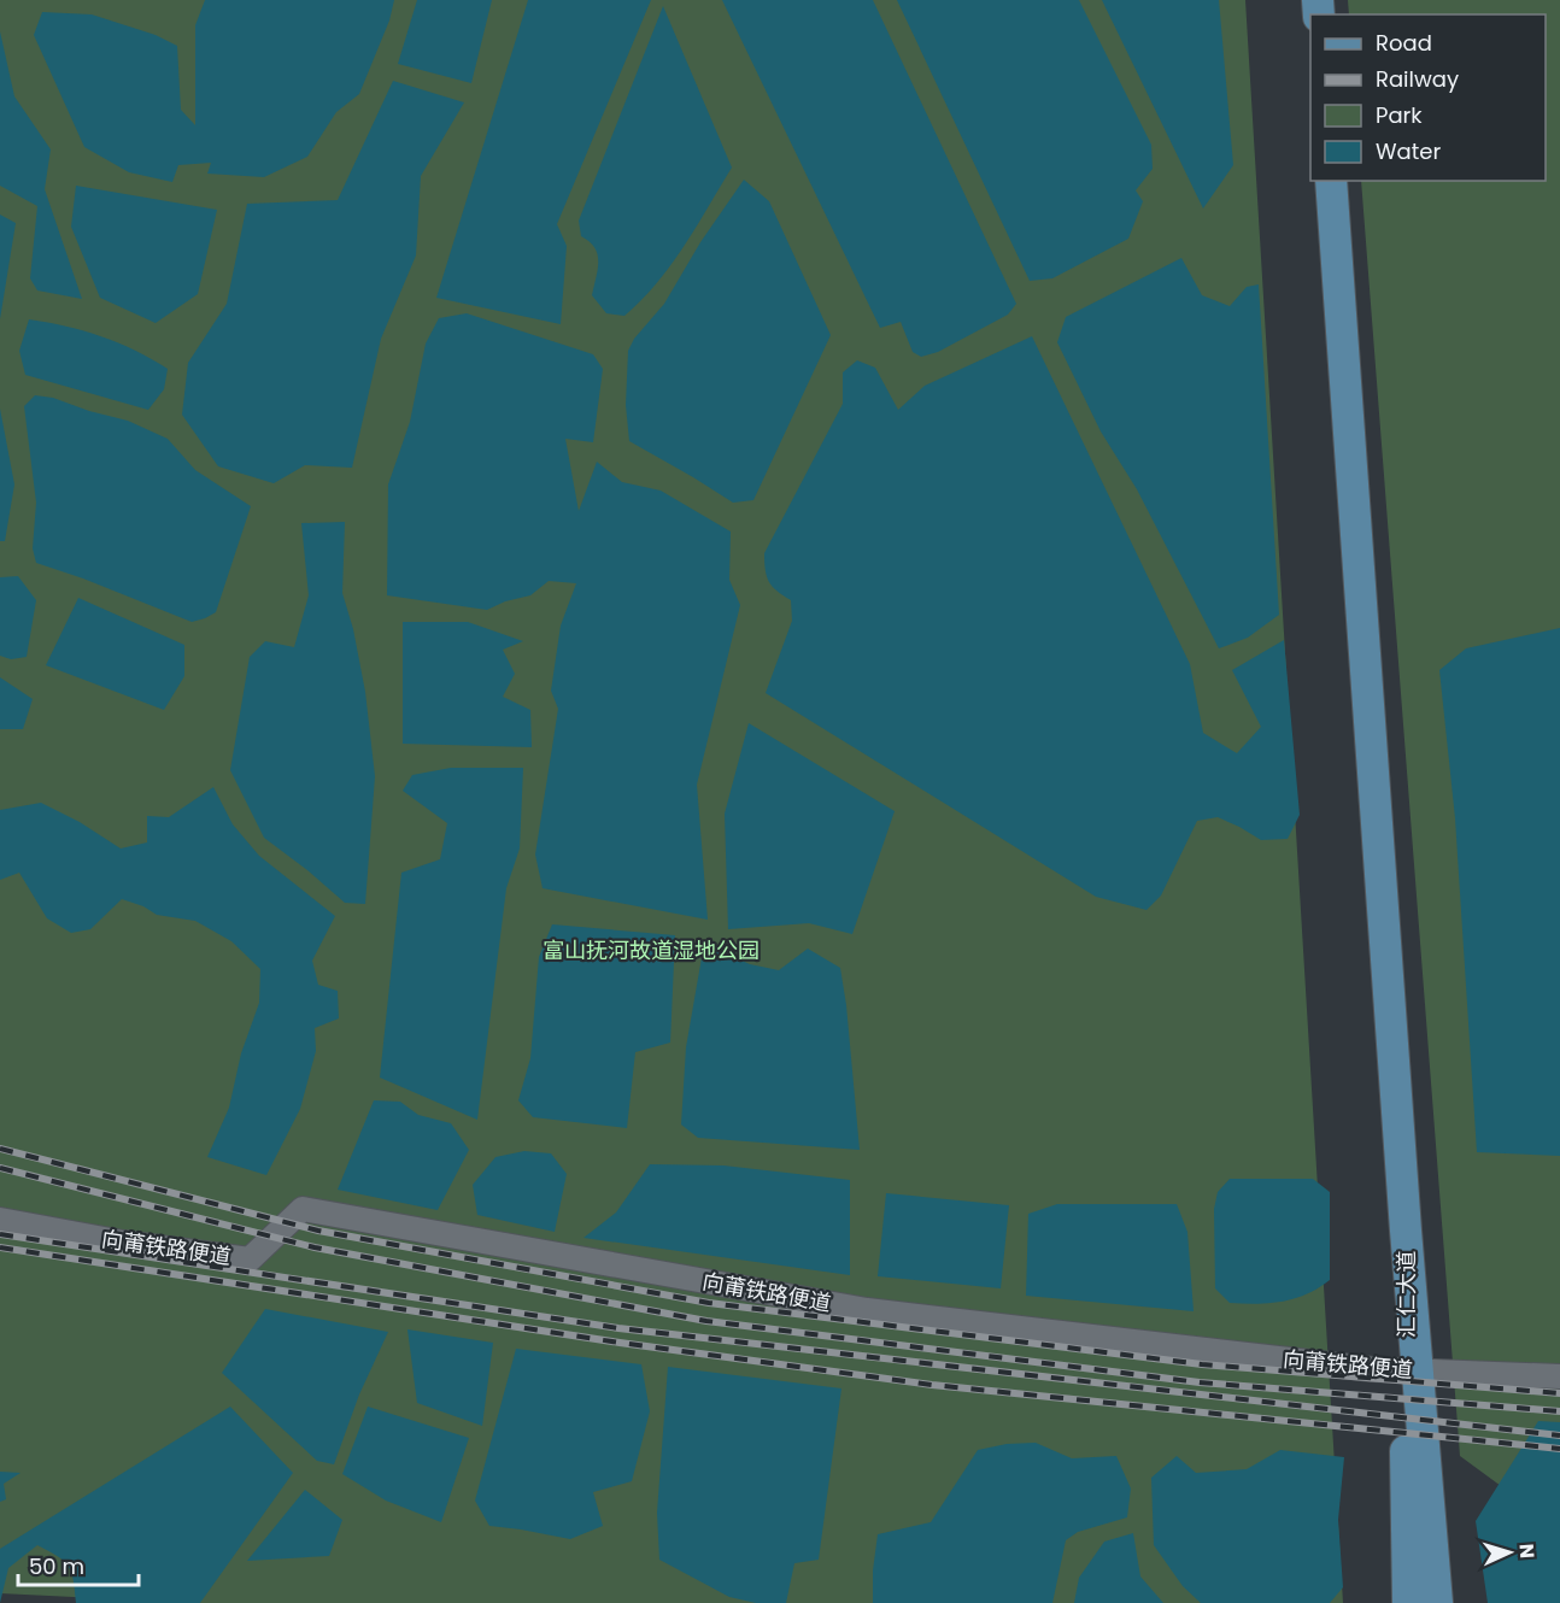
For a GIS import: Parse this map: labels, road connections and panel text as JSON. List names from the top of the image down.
{
  "streets": {
    "main road": ["汇仁大道"],
    "lane": ["向莆铁路便道"]
  },
  "crossings": [
    ["向莆铁路便道", "汇仁大道"]
  ],
  "parks": ["富山抚河故道湿地公园"],
  "legend": [
    "Road",
    "Railway",
    "Park",
    "Water"
  ],
  "scale_bar": "50 m",
  "north": "right"
}
